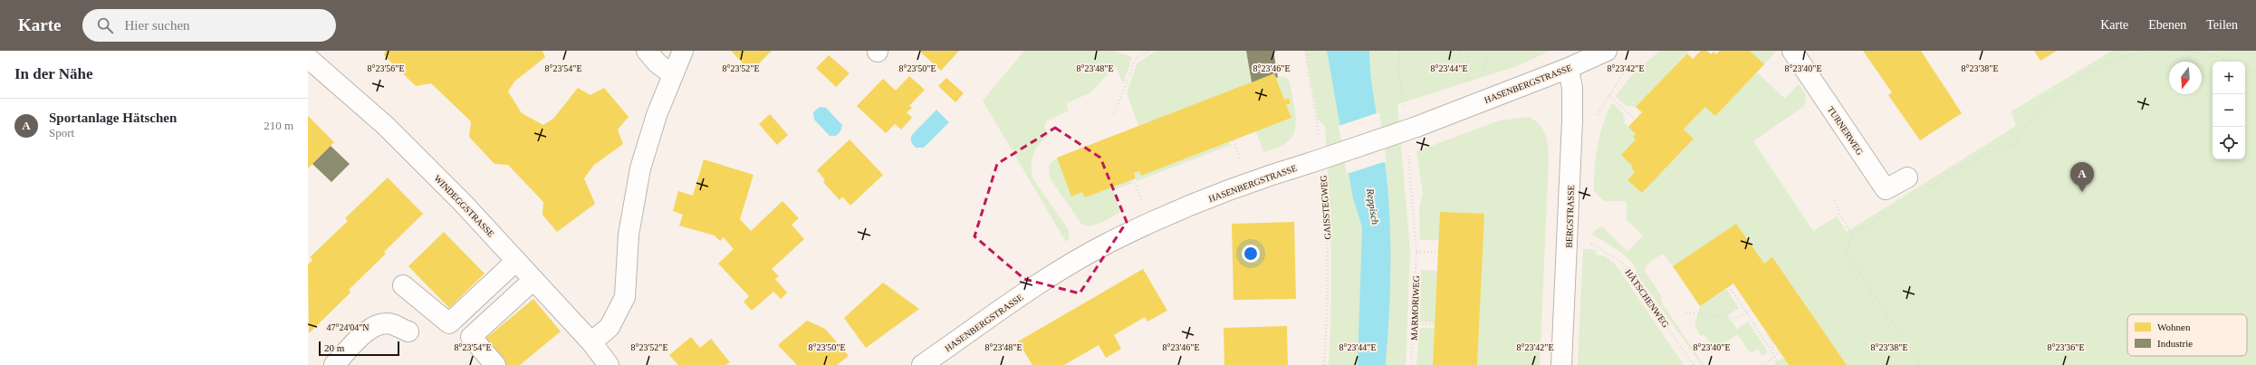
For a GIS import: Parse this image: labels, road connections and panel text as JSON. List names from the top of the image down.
{
  "streets": {
    "street": [
      "HASENBERGSTRASSE",
      "TURNERWEG",
      "WINDEGGSTRASSE",
      "BERGSTRASSE"
    ],
    "path": ["GAISSTEGWEG", "HÄTSCHENWEG", "MARMORIWEG"]
  },
  "crossings": [
    ["HASENBERGSTRASSE", "BERGSTRASSE"],
    ["BERGSTRASSE", "HÄTSCHENWEG"]
  ],
  "water": ["Reppisch"],
  "legend": ["Wohnen", "Industrie"],
  "scale_bar": "20 m",
  "north": "bottom",
  "page": {
    "header": "Karte",
    "search": "Hier suchen",
    "nav": ["Karte", "Ebenen", "Teilen"],
    "heading": "In der Nähe",
    "map_buttons": ["+", "−"],
    "list": [
      {
        "mark": "A",
        "name": "Sportanlage Hätschen",
        "note": "Sport",
        "value": "210 m"
      }
    ],
    "pins": "A",
    "scale": "20 m"
  },
  "coordinates": [
    "8°23'56\"E",
    "8°23'54\"E",
    "8°23'52\"E",
    "8°23'50\"E",
    "8°23'48\"E",
    "8°23'46\"E",
    "8°23'44\"E",
    "8°23'42\"E",
    "8°23'40\"E",
    "8°23'38\"E",
    "47°24'04\"N",
    "8°23'36\"E"
  ]
}
